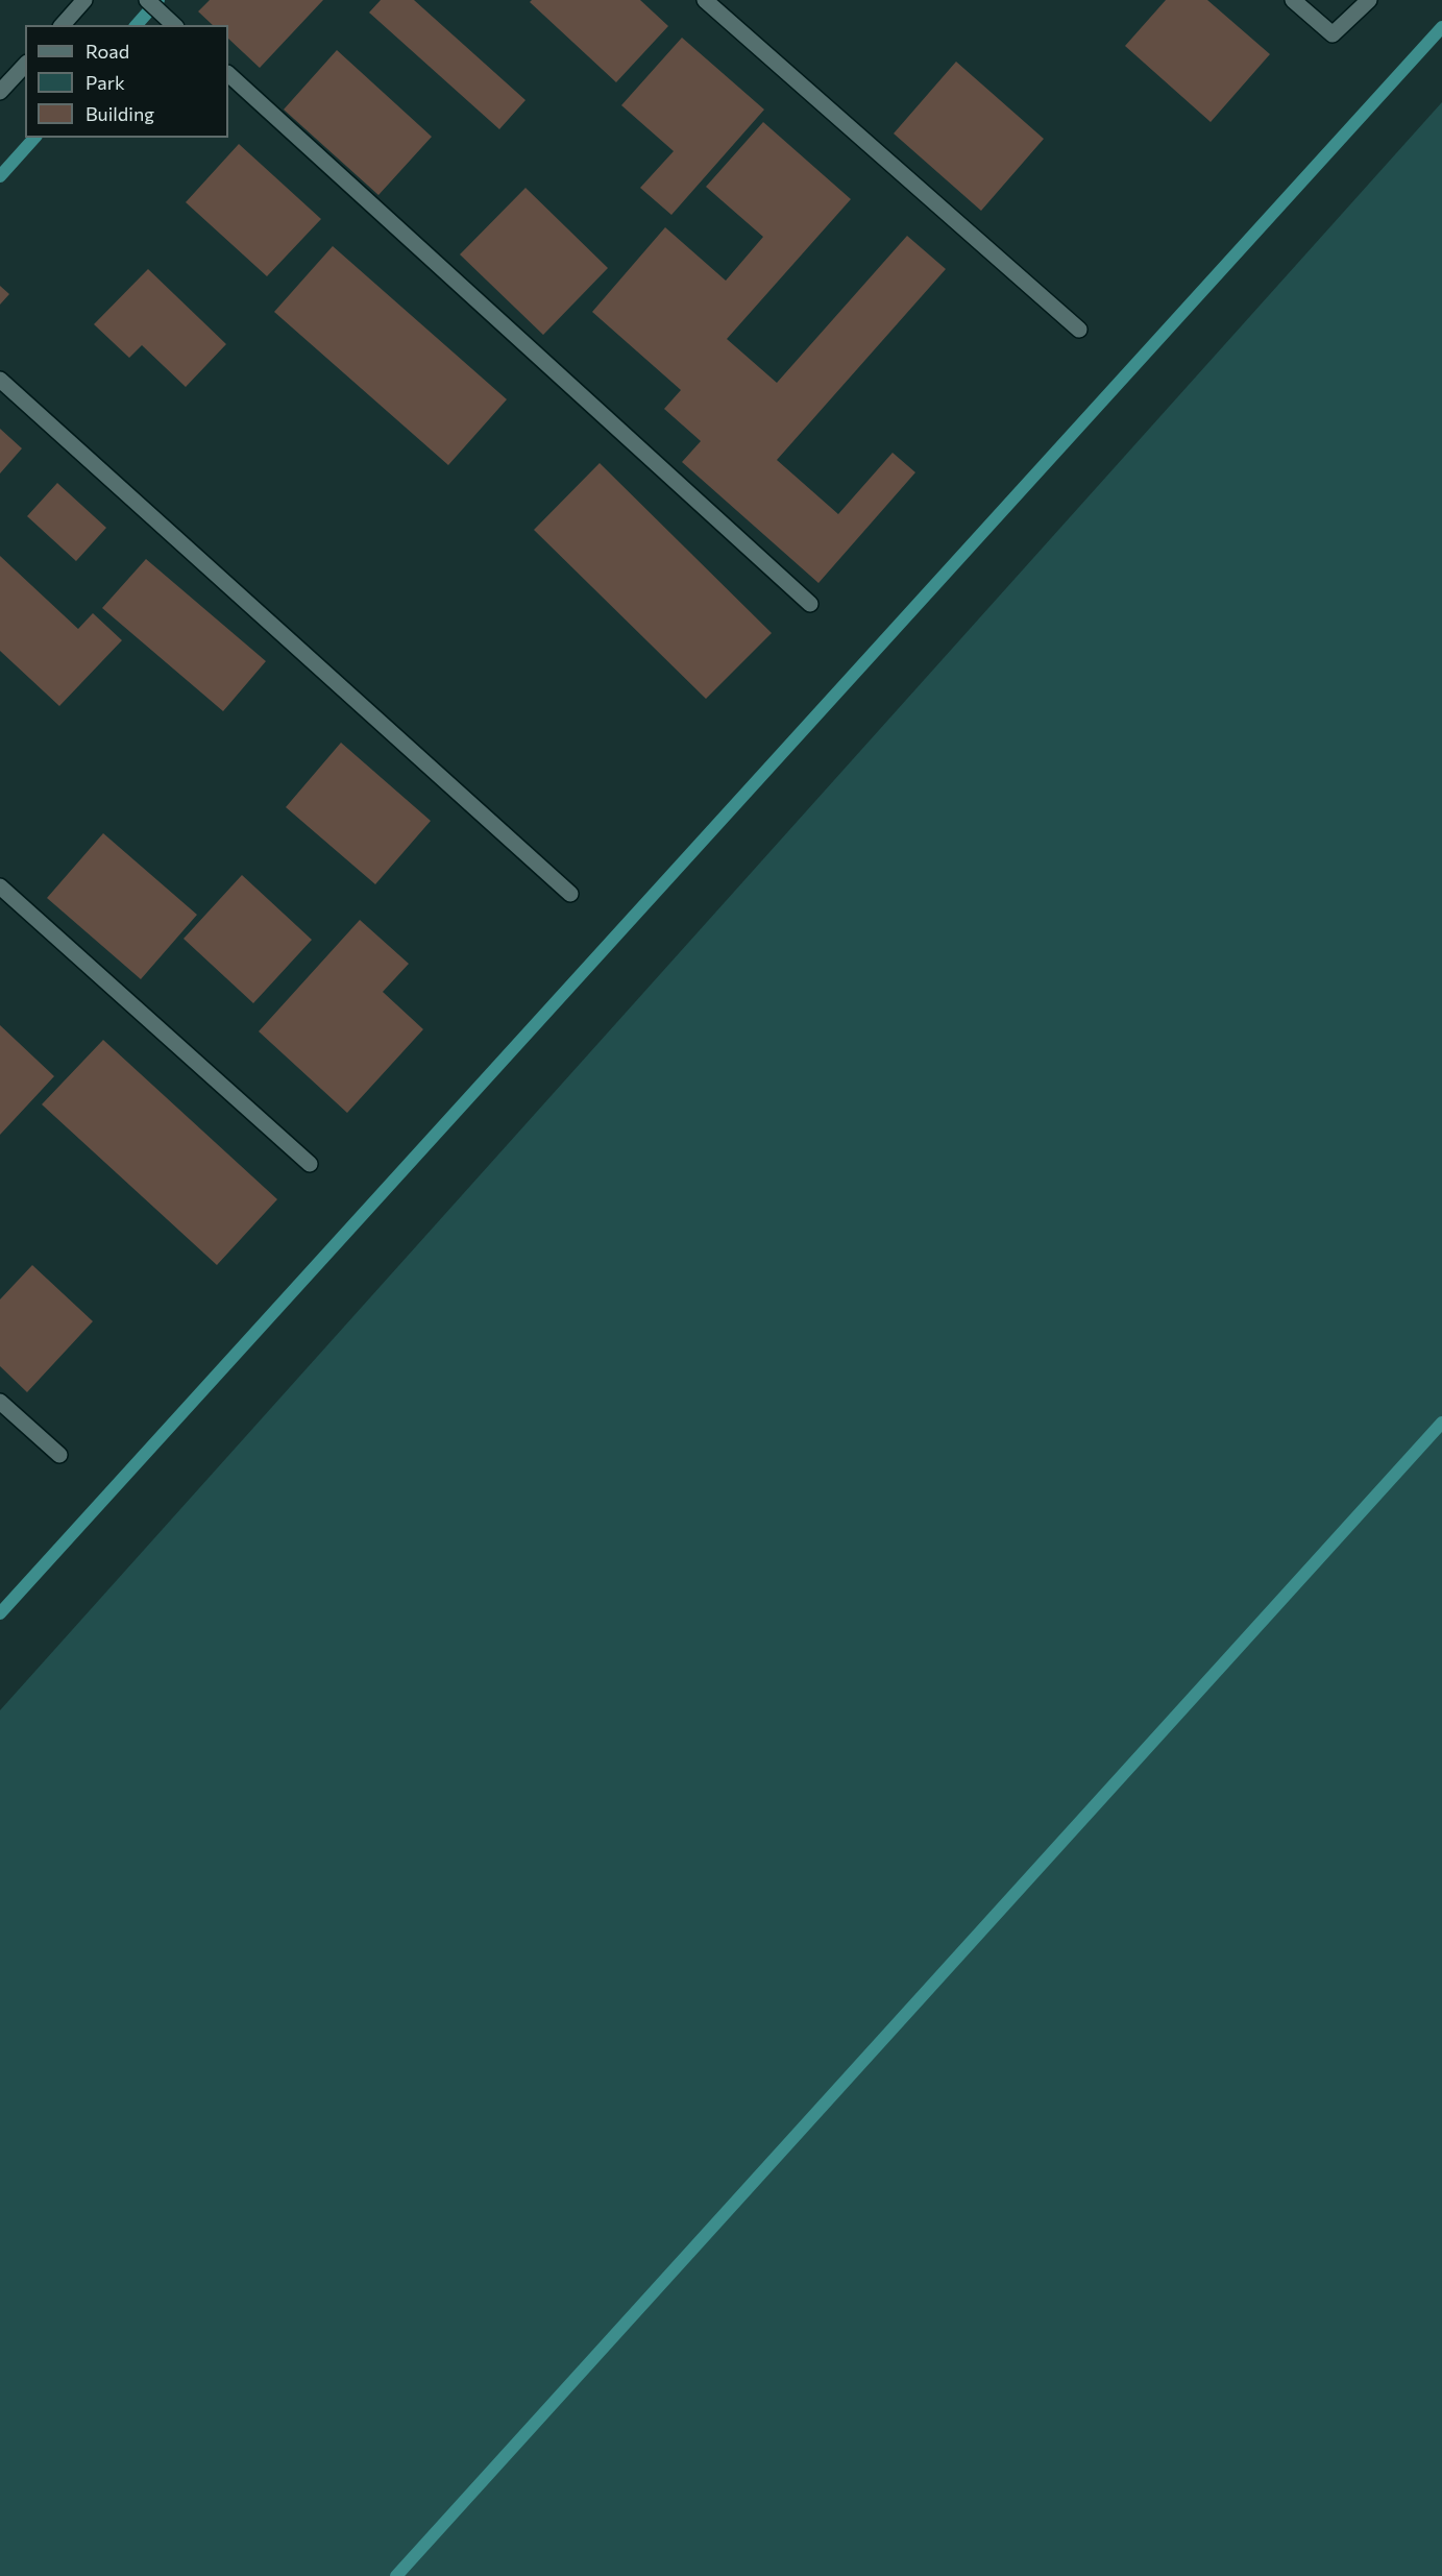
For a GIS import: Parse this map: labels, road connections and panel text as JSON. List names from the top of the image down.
{
  "legend": ["Road", "Park", "Building"]
}
